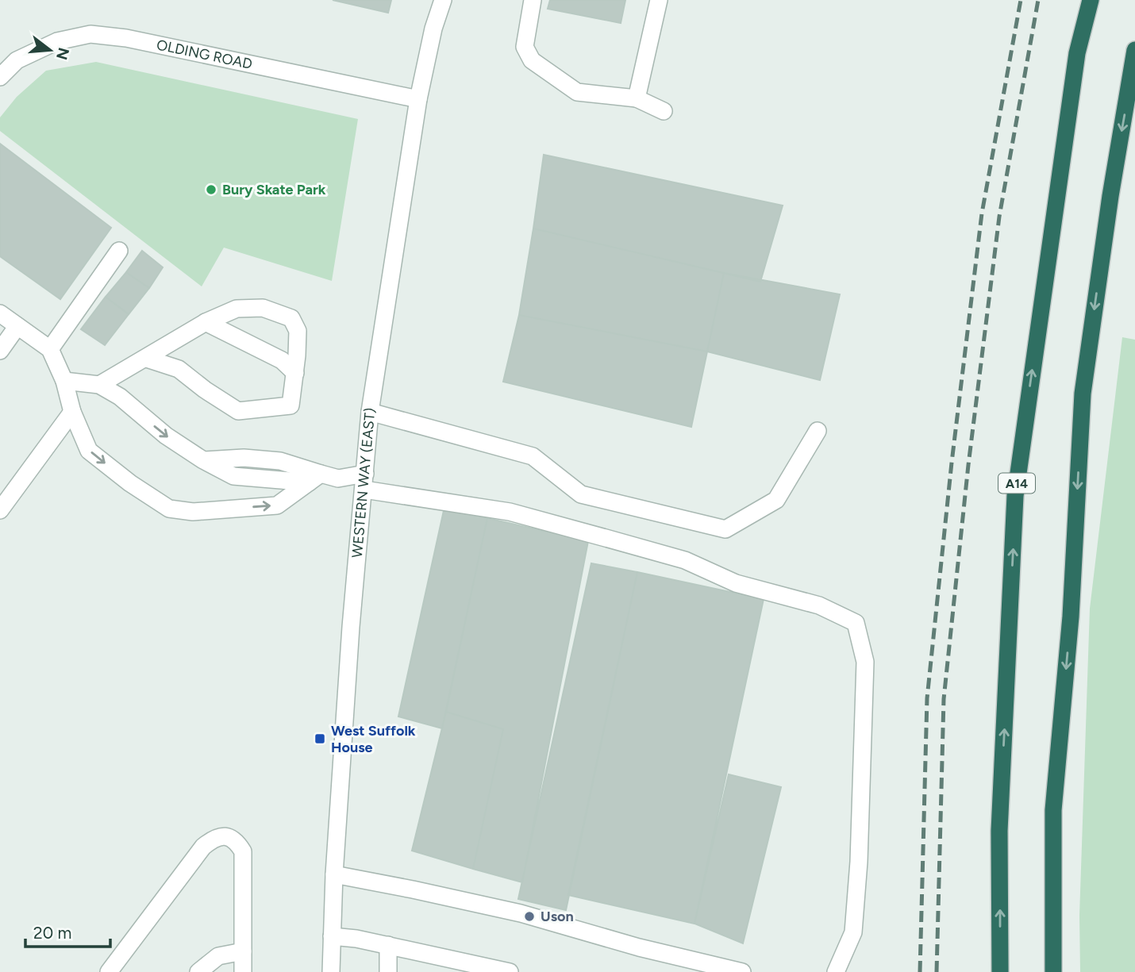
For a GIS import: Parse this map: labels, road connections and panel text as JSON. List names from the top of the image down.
{
  "streets": {
    "highway": ["A14"],
    "street": ["OLDING ROAD", "WESTERN WAY (EAST)"]
  },
  "crossings": [
    ["OLDING ROAD", "WESTERN WAY (EAST)"]
  ],
  "places": {
    "other": ["Bury Skate Park", "Uson"],
    "transit": ["West Suffolk House"]
  },
  "scale_bar": "20 m",
  "north": "right"
}
